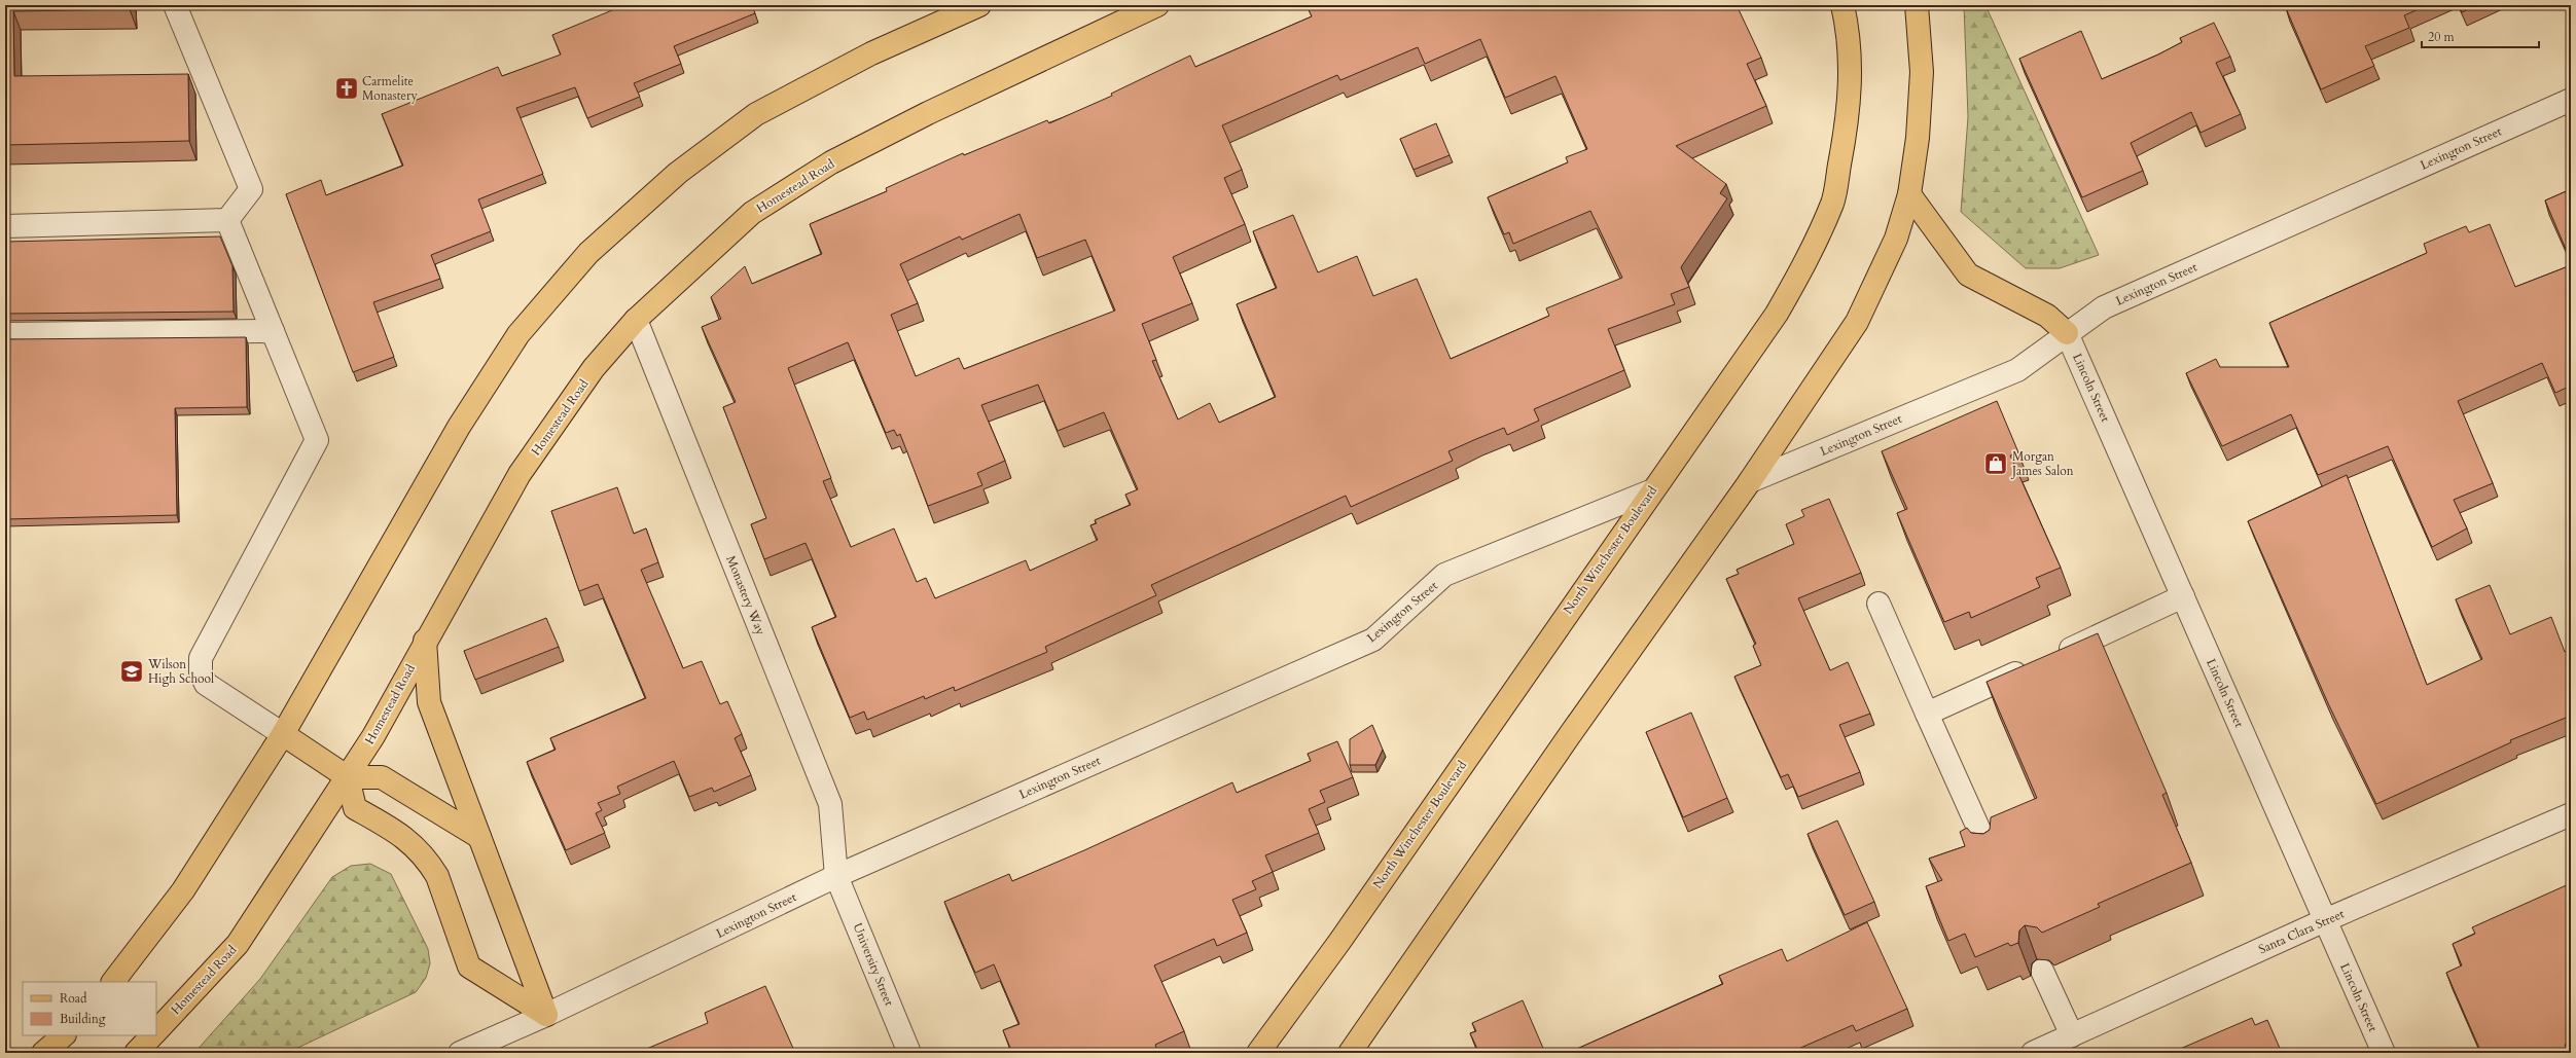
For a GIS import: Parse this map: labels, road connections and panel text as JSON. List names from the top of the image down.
{
  "streets": {
    "main road": ["Homestead Road", "North Winchester Boulevard"],
    "street": [
      "Lexington Street",
      "Lincoln Street",
      "Monastery Way",
      "Santa Clara Street",
      "University Street"
    ]
  },
  "crossings": [
    ["Lexington Street", "Lincoln Street"],
    ["Lexington Street", "North Winchester Boulevard"],
    ["Lexington Street", "Monastery Way"],
    ["Lexington Street", "University Street"],
    ["Homestead Road", "Monastery Way"],
    ["Lincoln Street", "Santa Clara Street"],
    ["Monastery Way", "University Street"]
  ],
  "places": {
    "church": ["Carmelite Monastery"],
    "shop": ["Morgan James Salon"],
    "school or university": ["Wilson High School"]
  },
  "legend": ["Road", "Building"],
  "scale_bar": "20 m"
}
